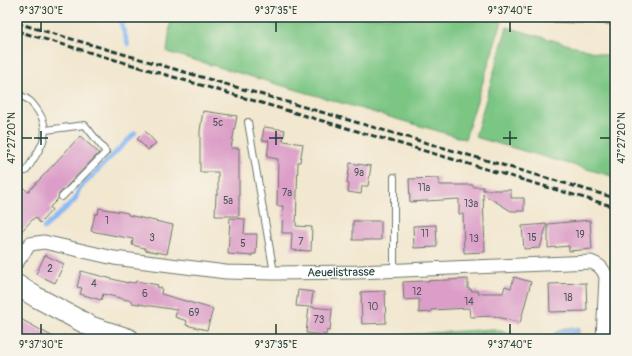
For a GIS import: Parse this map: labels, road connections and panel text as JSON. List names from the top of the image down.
{
  "streets": {
    "street": ["Aeuelistrasse"]
  },
  "house_numbers": [
    "5c",
    "9a",
    "11a",
    "7a",
    "5a",
    "13a",
    "1",
    "11",
    "19",
    "3",
    "15",
    "13",
    "7",
    "5",
    "2",
    "4",
    "12",
    "6",
    "18",
    "14",
    "10",
    "69",
    "73"
  ],
  "coordinates": [
    "9°37'30\"E",
    "9°37'35\"E",
    "9°37'40\"E",
    "47°27'20\"N"
  ]
}
